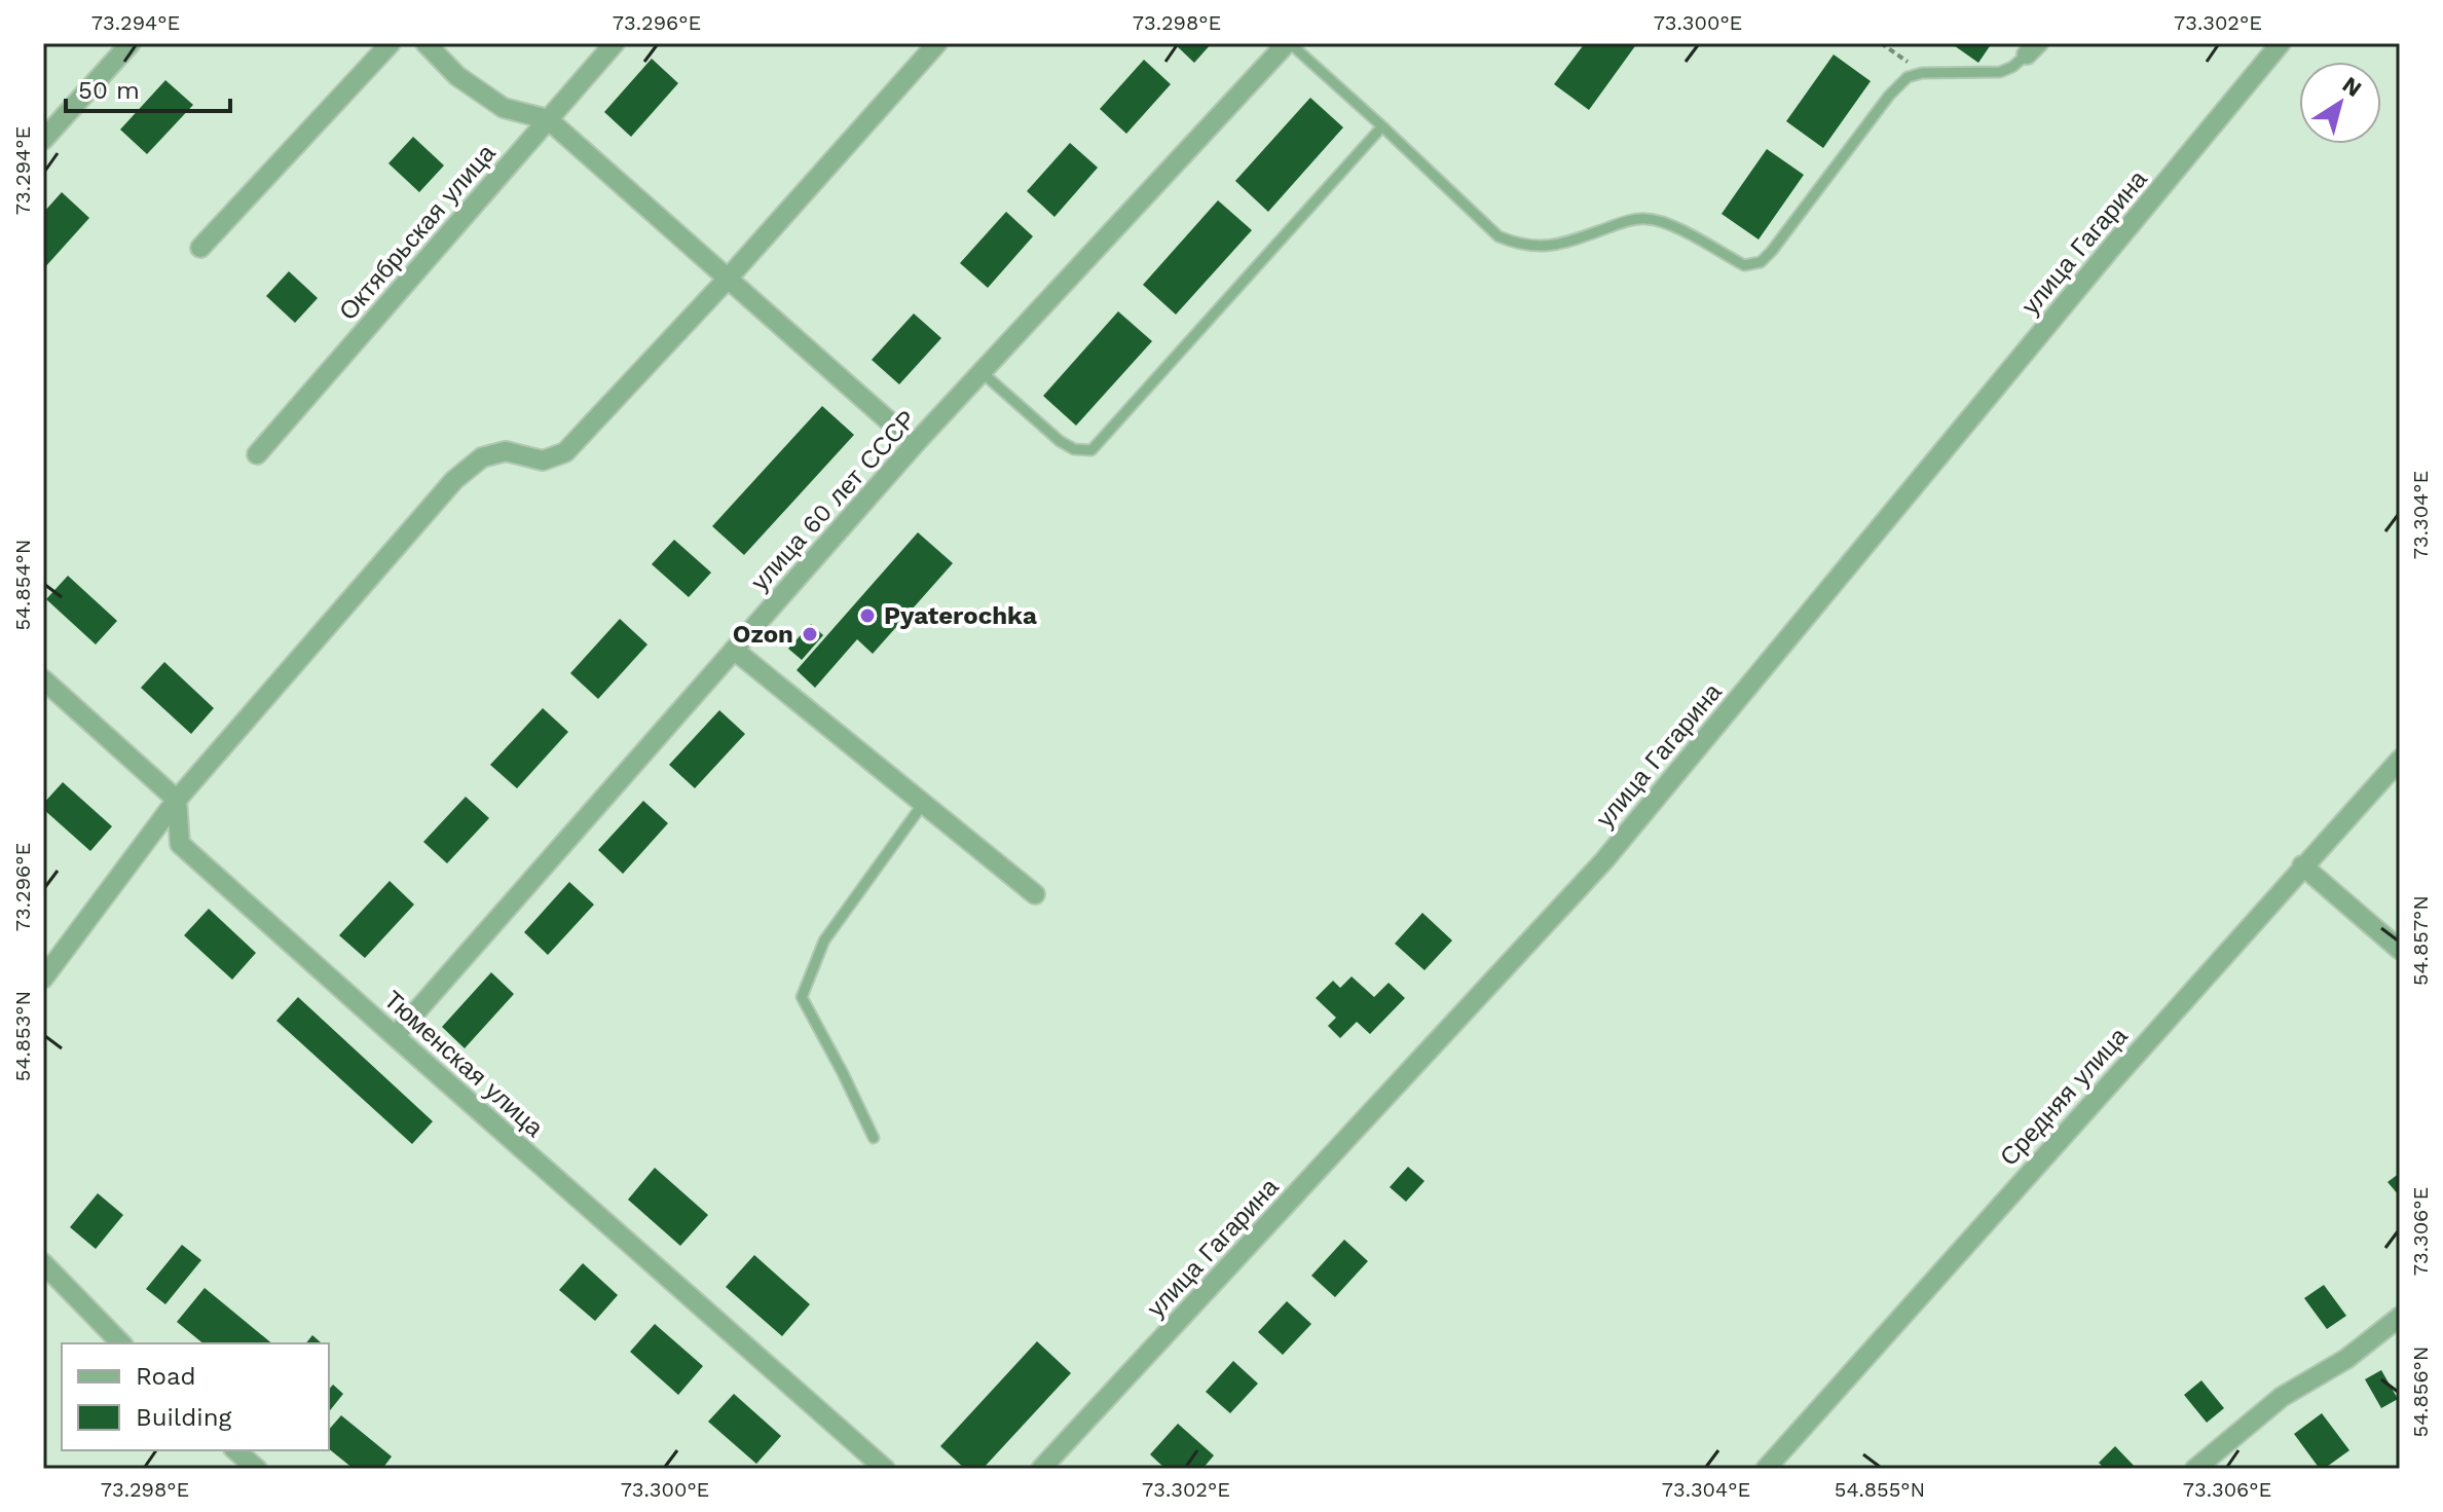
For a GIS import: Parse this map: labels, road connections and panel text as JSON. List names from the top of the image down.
{
  "streets": {
    "street": [
      "Октябрьская улица",
      "улица Гагарина",
      "улица 60 лет СССР",
      "Тюменская улица",
      "Средняя улица"
    ]
  },
  "crossings": [
    ["улица 60 лет СССР", "Тюменская улица"]
  ],
  "places": ["Pyaterochka", "Ozon"],
  "legend": ["Road", "Building"],
  "scale_bar": "50 m",
  "north": "top right",
  "coordinates": [
    "73.294°E",
    "73.296°E",
    "73.298°E",
    "73.300°E",
    "73.302°E",
    "73.304°E",
    "54.854°N",
    "54.857°N",
    "54.853°N",
    "73.306°E",
    "54.856°N",
    "54.855°N"
  ]
}
